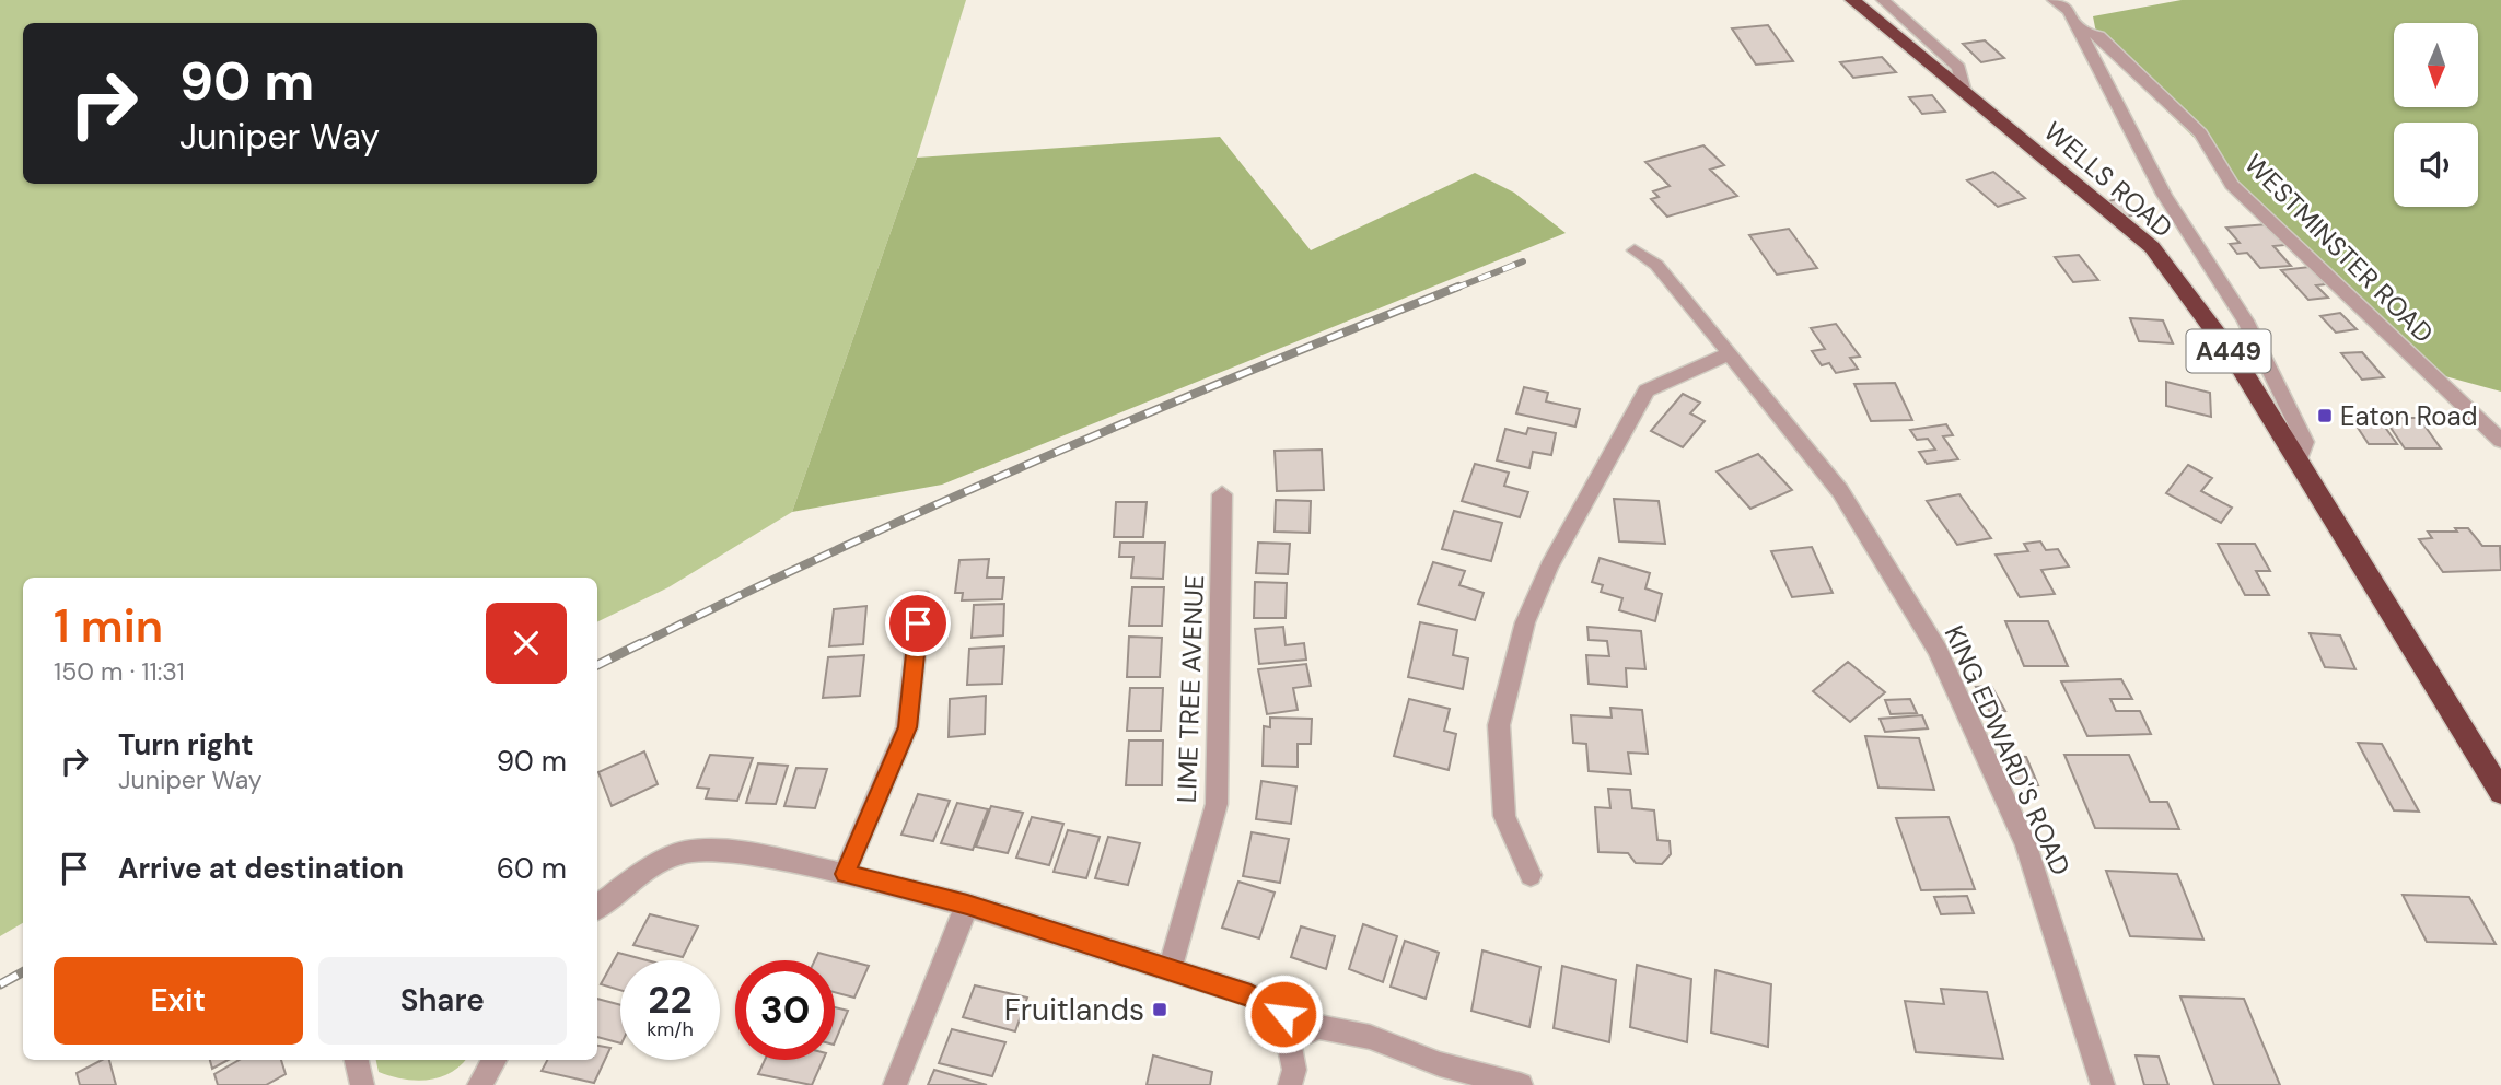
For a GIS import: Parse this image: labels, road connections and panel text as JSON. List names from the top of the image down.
{
  "streets": {
    "highway": ["WELLS ROAD", "A449"],
    "street": ["WESTMINSTER ROAD", "LIME TREE AVENUE", "KING EDWARD'S ROAD"]
  },
  "places": {
    "transit": ["Eaton Road", "Fruitlands"]
  },
  "north": "bottom",
  "page": {
    "turn": ["90 m", "Juniper Way"],
    "heading": ["1 min", "150 m · 11:31"],
    "list": [
      {
        "name": "Turn right",
        "note": "Juniper Way",
        "value": "90 m"
      },
      {
        "name": "Arrive at destination",
        "value": "60 m"
      }
    ],
    "buttons": ["Exit", "Share"],
    "speed": "22 km/h",
    "limit": "30"
  }
}
